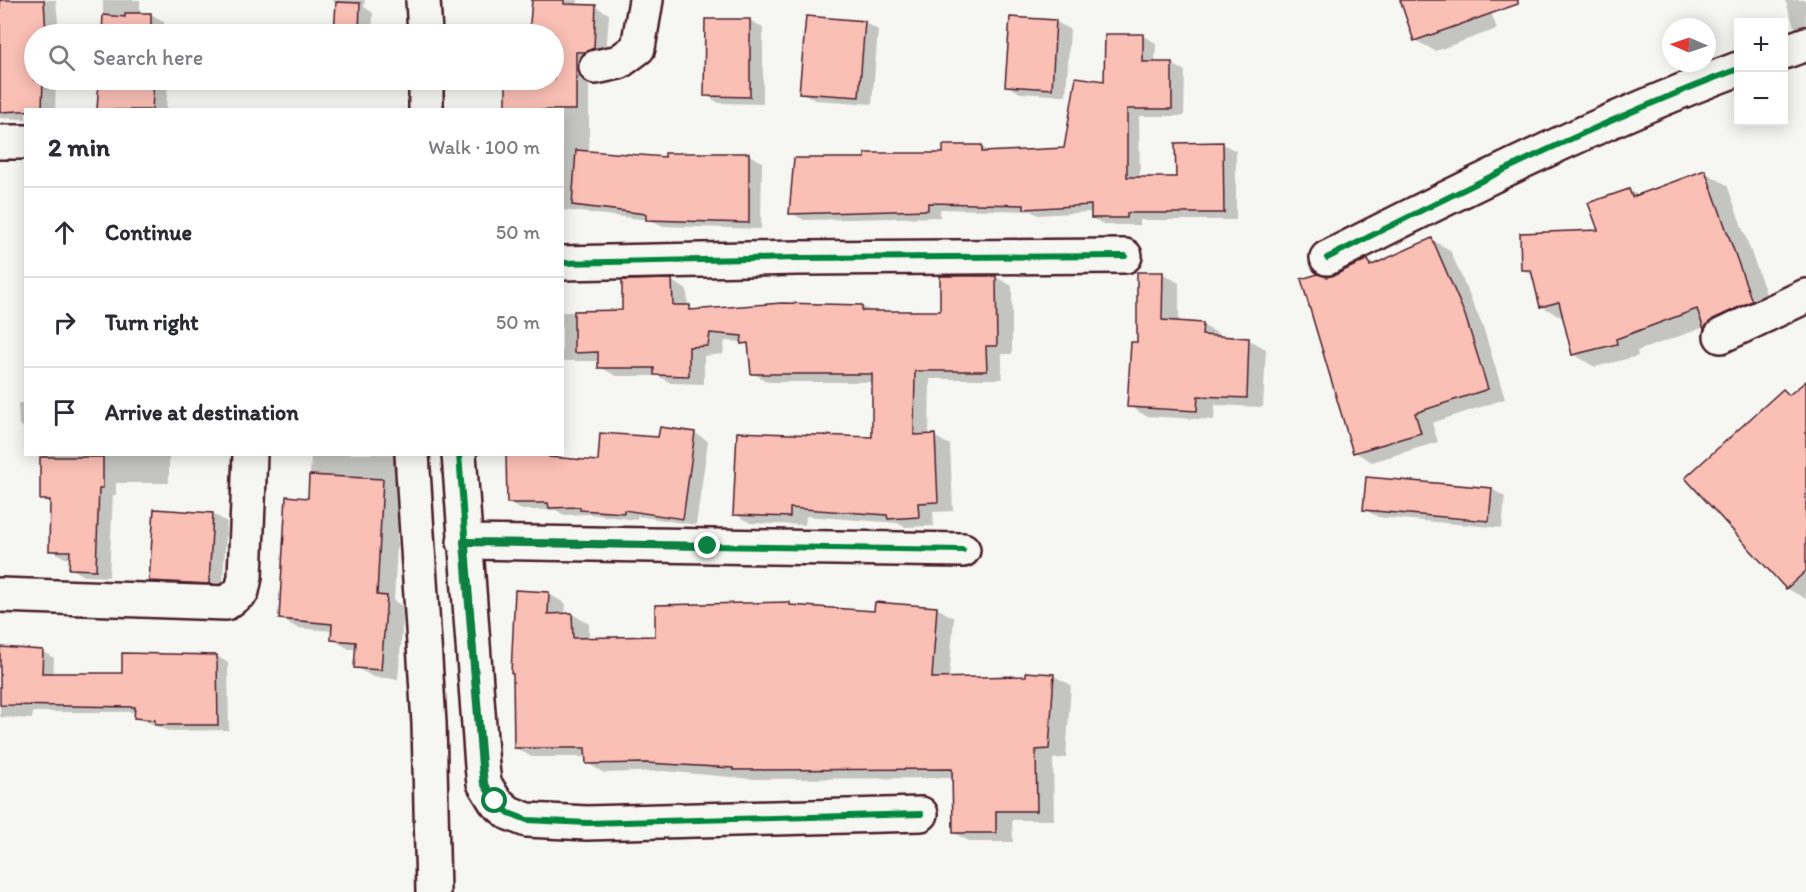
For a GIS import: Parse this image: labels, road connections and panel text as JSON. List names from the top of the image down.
{
  "north": "left",
  "page": {
    "map_buttons": ["+", "−"],
    "search": "Search here",
    "heading": ["2 min", "Walk · 100 m"],
    "list": [
      ["Continue", "50 m"],
      ["Turn right", "50 m"],
      "Arrive at destination"
    ]
  }
}
